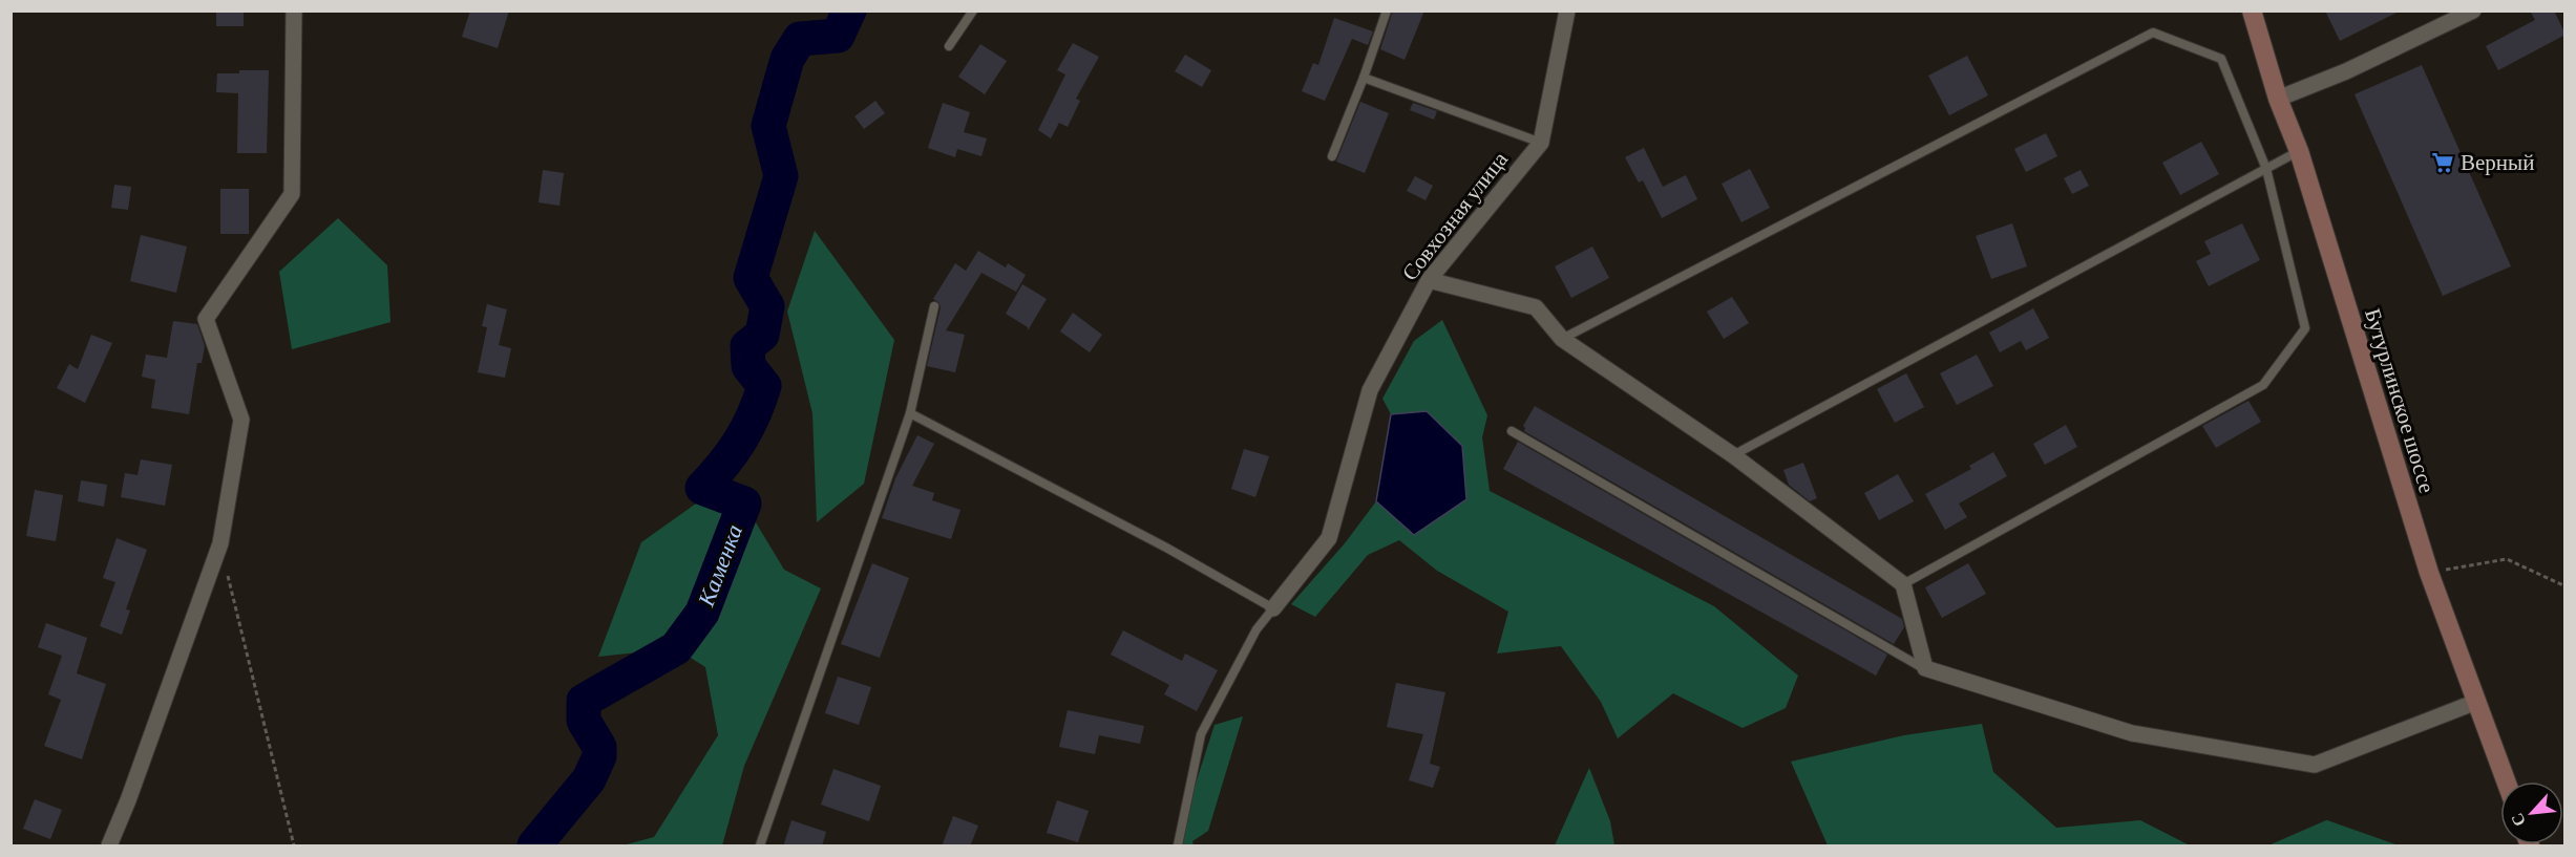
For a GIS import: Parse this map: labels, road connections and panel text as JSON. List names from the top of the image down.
{
  "streets": {
    "main road": ["Бутурлинское шоссе"],
    "street": ["Совхозная улица"]
  },
  "water": ["Каменка"],
  "places": {
    "supermarket": ["Верный"]
  },
  "north": "bottom left"
}
